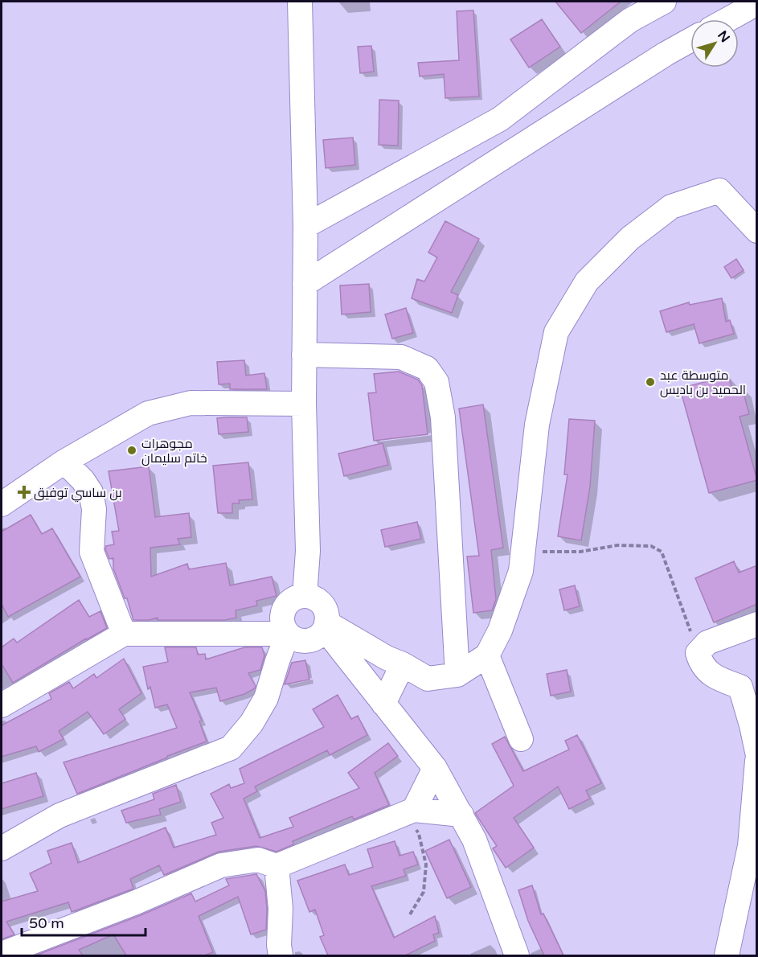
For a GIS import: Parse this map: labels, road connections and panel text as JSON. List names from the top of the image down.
{
  "places": {
    "other": ["متوسطة عبد الحميد بن باديس", "مجوهرات خاتم سليمان"],
    "health": ["بن ساسي توفيق"]
  },
  "scale_bar": "50 m",
  "north": "top right"
}
